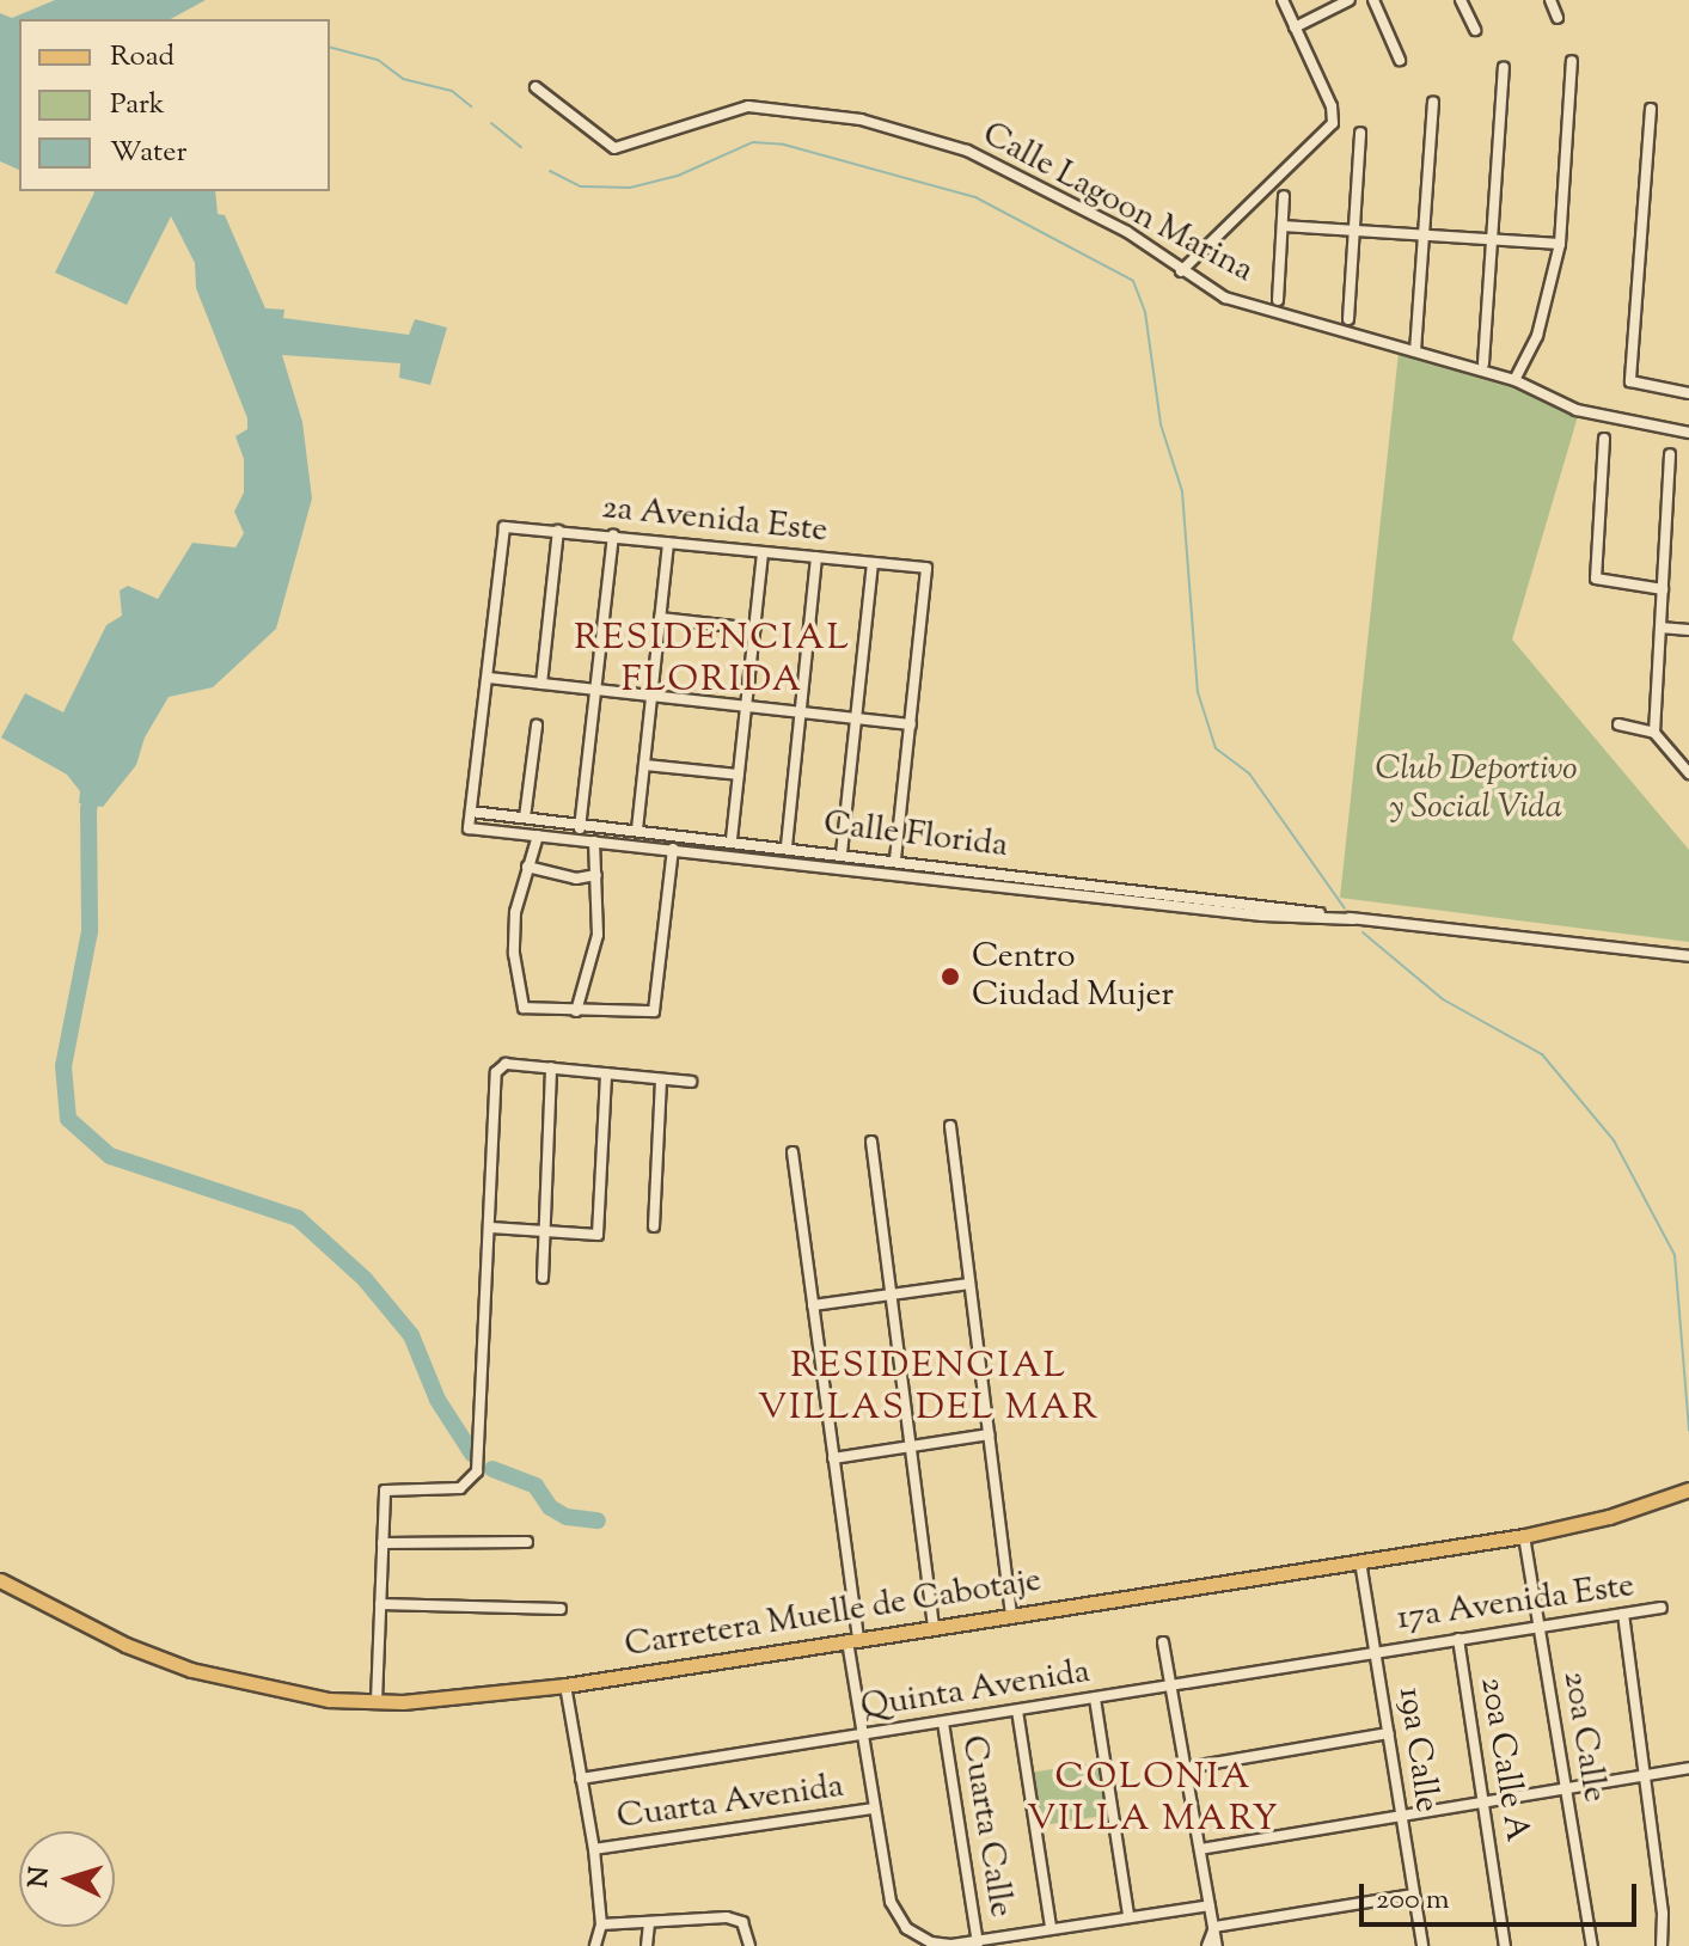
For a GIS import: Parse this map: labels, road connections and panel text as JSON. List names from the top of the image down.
{
  "streets": {
    "main road": ["Carretera Muelle de Cabotaje"],
    "street": [
      "Calle Lagoon Marina",
      "2a Avenida Este",
      "Calle Florida",
      "17a Avenida Este",
      "Quinta Avenida",
      "20a Calle",
      "19a Calle",
      "20a Calle A",
      "Cuarta Avenida",
      "Cuarta Calle"
    ]
  },
  "crossings": [
    ["17a Avenida Este", "Quinta Avenida"],
    ["17a Avenida Este", "20a Calle"],
    ["17a Avenida Este", "19a Calle"],
    ["17a Avenida Este", "20a Calle A"],
    ["Carretera Muelle de Cabotaje", "20a Calle"],
    ["Carretera Muelle de Cabotaje", "19a Calle"],
    ["Quinta Avenida", "19a Calle"],
    ["Quinta Avenida", "Cuarta Calle"]
  ],
  "districts": ["RESIDENCIAL FLORIDA", "RESIDENCIAL VILLAS DEL MAR", "COLONIA VILLA MARY"],
  "parks": ["Club Deportivo y Social Vida"],
  "places": ["Centro Ciudad Mujer"],
  "legend": ["Road", "Park", "Water"],
  "scale_bar": "200 m",
  "north": "left"
}
